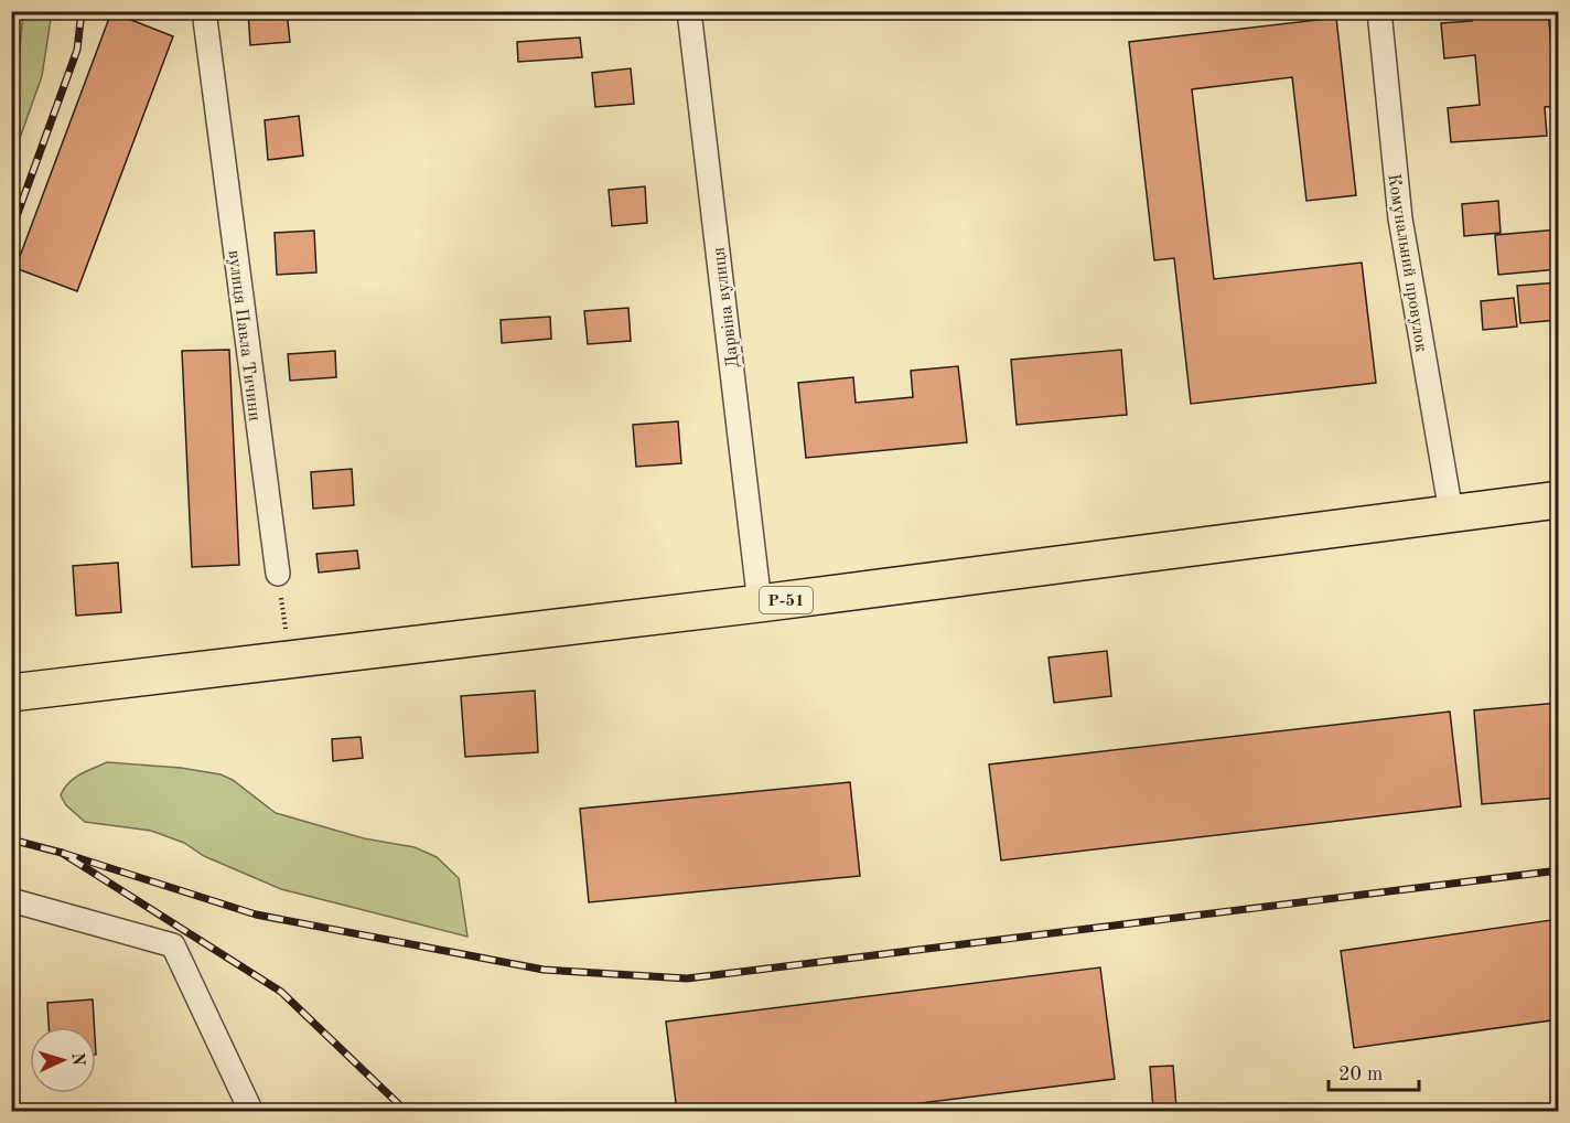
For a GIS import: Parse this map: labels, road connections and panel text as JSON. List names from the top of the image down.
{
  "streets": {
    "main road": ["Р-51"],
    "street": ["Комунальний провулок", "Дарвіна вулиця", "вулиця Павла Тичини"]
  },
  "crossings": [
    ["Комунальний провулок", "Р-51"],
    ["Дарвіна вулиця", "Р-51"]
  ],
  "scale_bar": "20 m",
  "north": "right"
}
